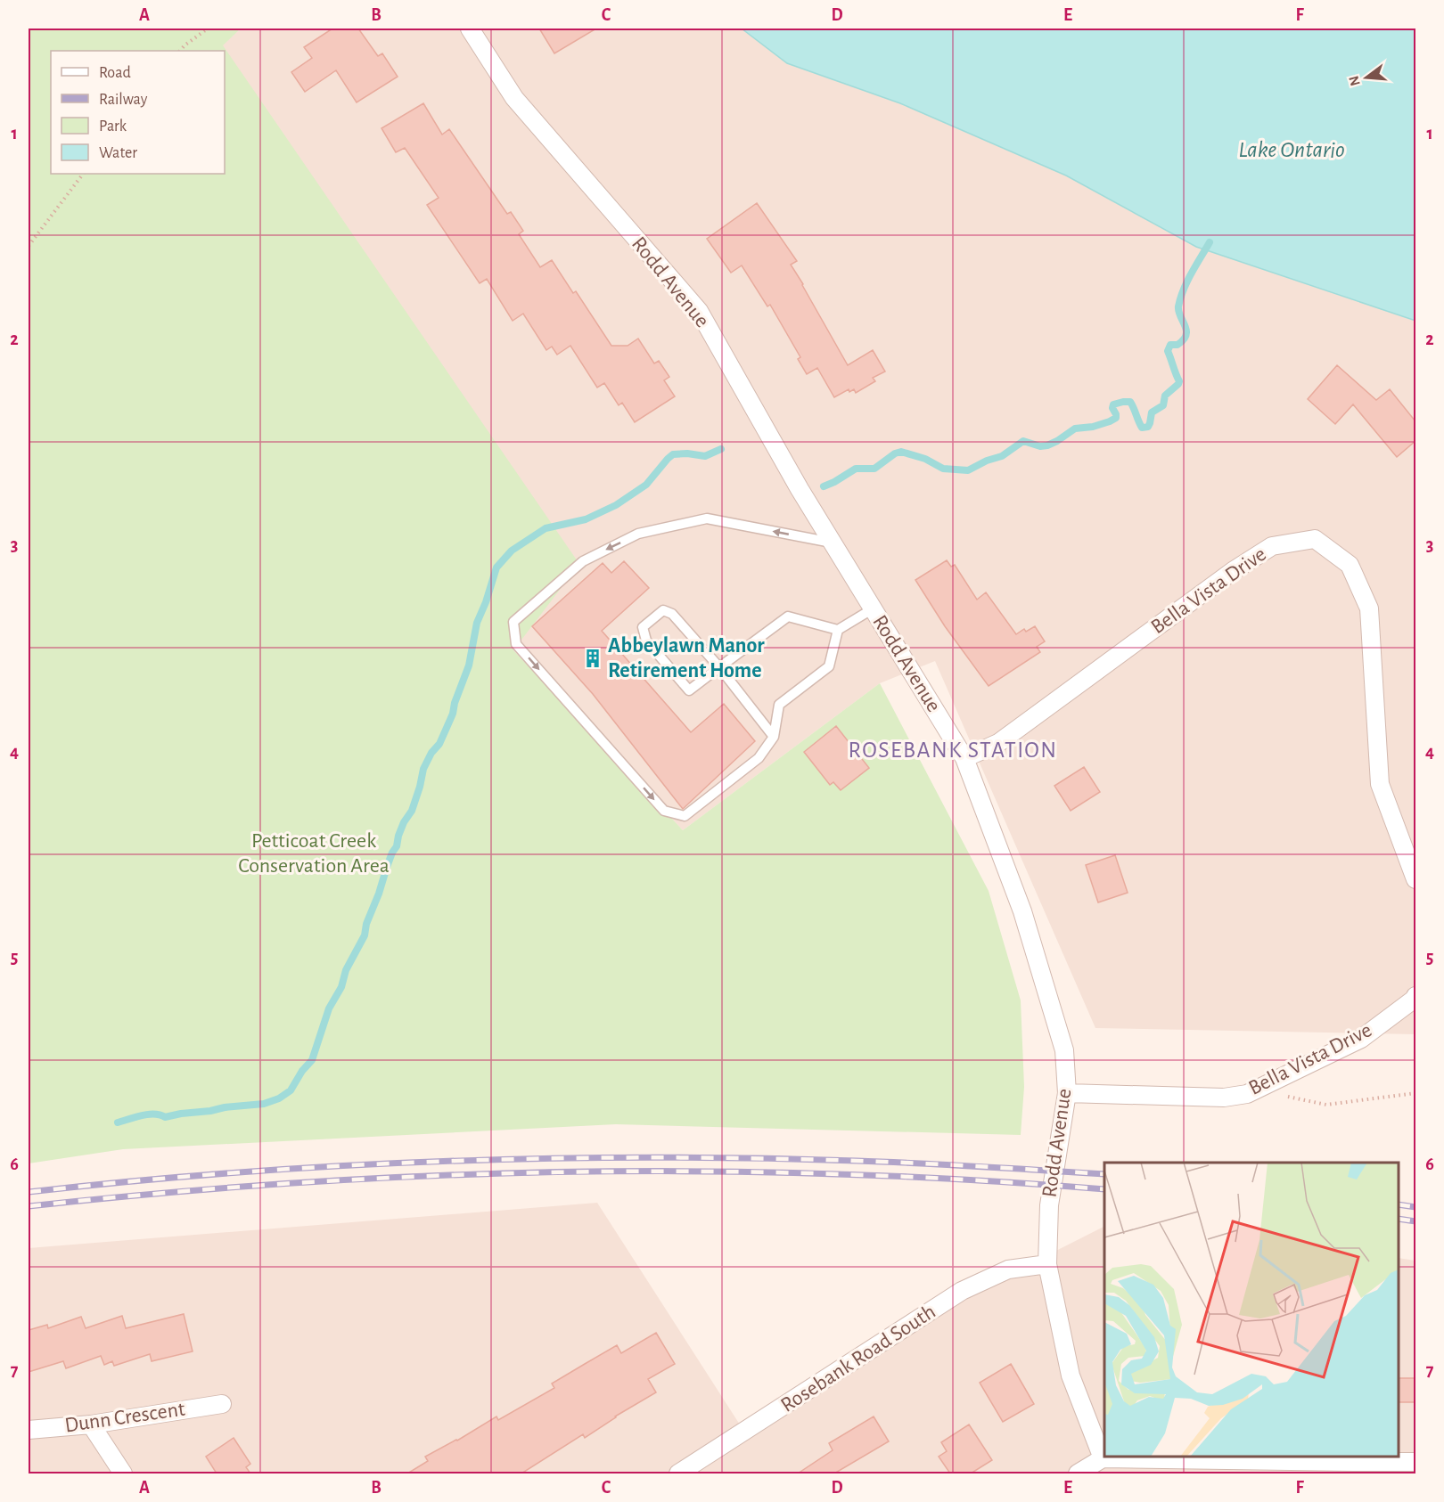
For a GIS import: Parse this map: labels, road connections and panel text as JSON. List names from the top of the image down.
{
  "streets": {
    "street": [
      "Rodd Avenue",
      "Bella Vista Drive",
      "Rosebank Road South",
      "Dunn Crescent"
    ]
  },
  "crossings": [
    ["Rodd Avenue", "Bella Vista Drive"],
    ["Rodd Avenue", "Rosebank Road South"]
  ],
  "districts": ["ROSEBANK STATION"],
  "water": ["Lake Ontario"],
  "parks": ["Petticoat Creek Conservation Area"],
  "places": {
    "building": ["Abbeylawn Manor Retirement Home"]
  },
  "legend": [
    "Road",
    "Railway",
    "Park",
    "Water"
  ],
  "north": "left",
  "grid": {
    "columns": [
      "A",
      "B",
      "C",
      "D",
      "E",
      "F"
    ],
    "rows": [
      "1",
      "2",
      "3",
      "4",
      "5",
      "6",
      "7"
    ]
  }
}
